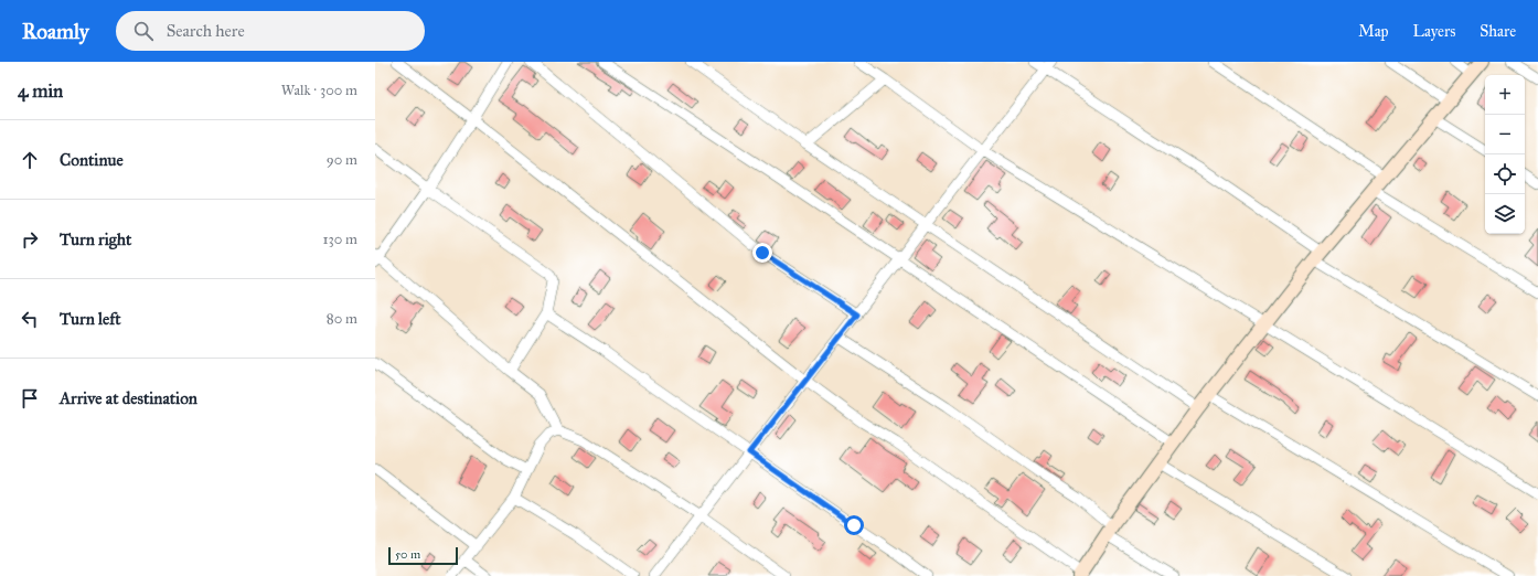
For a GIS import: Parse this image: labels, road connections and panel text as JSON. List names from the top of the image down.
{
  "scale_bar": "50 m",
  "page": {
    "header": "Roamly",
    "search": "Search here",
    "nav": ["Map", "Layers", "Share"],
    "heading": ["4 min", "Walk · 300 m"],
    "map_buttons": ["+", "−"],
    "list": [
      ["Continue", "90 m"],
      ["Turn right", "130 m"],
      ["Turn left", "80 m"],
      "Arrive at destination"
    ],
    "scale": "50 m"
  }
}
